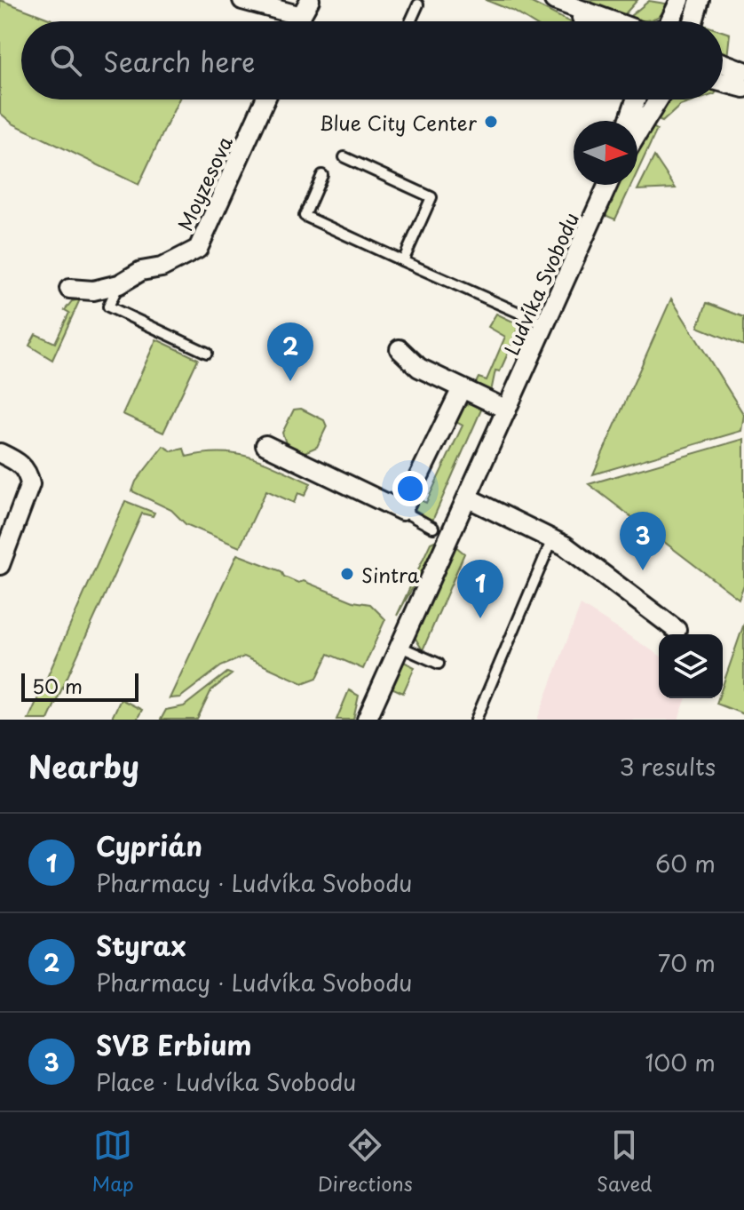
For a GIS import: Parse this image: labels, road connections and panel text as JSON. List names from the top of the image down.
{
  "streets": {
    "street": ["Moyzesova", "Ludvíka Svobodu"]
  },
  "places": ["Blue City Center", "Sintra"],
  "scale_bar": "50 m",
  "north": "right",
  "page": {
    "search": "Search here",
    "pins": ["2", "3", "1"],
    "scale": "50 m",
    "heading": ["Nearby", "3 results"],
    "list": [
      {
        "mark": "1",
        "name": "Cyprián",
        "note": "Pharmacy · Ludvíka Svobodu",
        "value": "60 m"
      },
      {
        "mark": "2",
        "name": "Styrax",
        "note": "Pharmacy · Ludvíka Svobodu",
        "value": "70 m"
      },
      {
        "mark": "3",
        "name": "SVB Erbium",
        "note": "Place · Ludvíka Svobodu",
        "value": "100 m"
      }
    ],
    "nav": ["Map", "Directions", "Saved"]
  }
}
